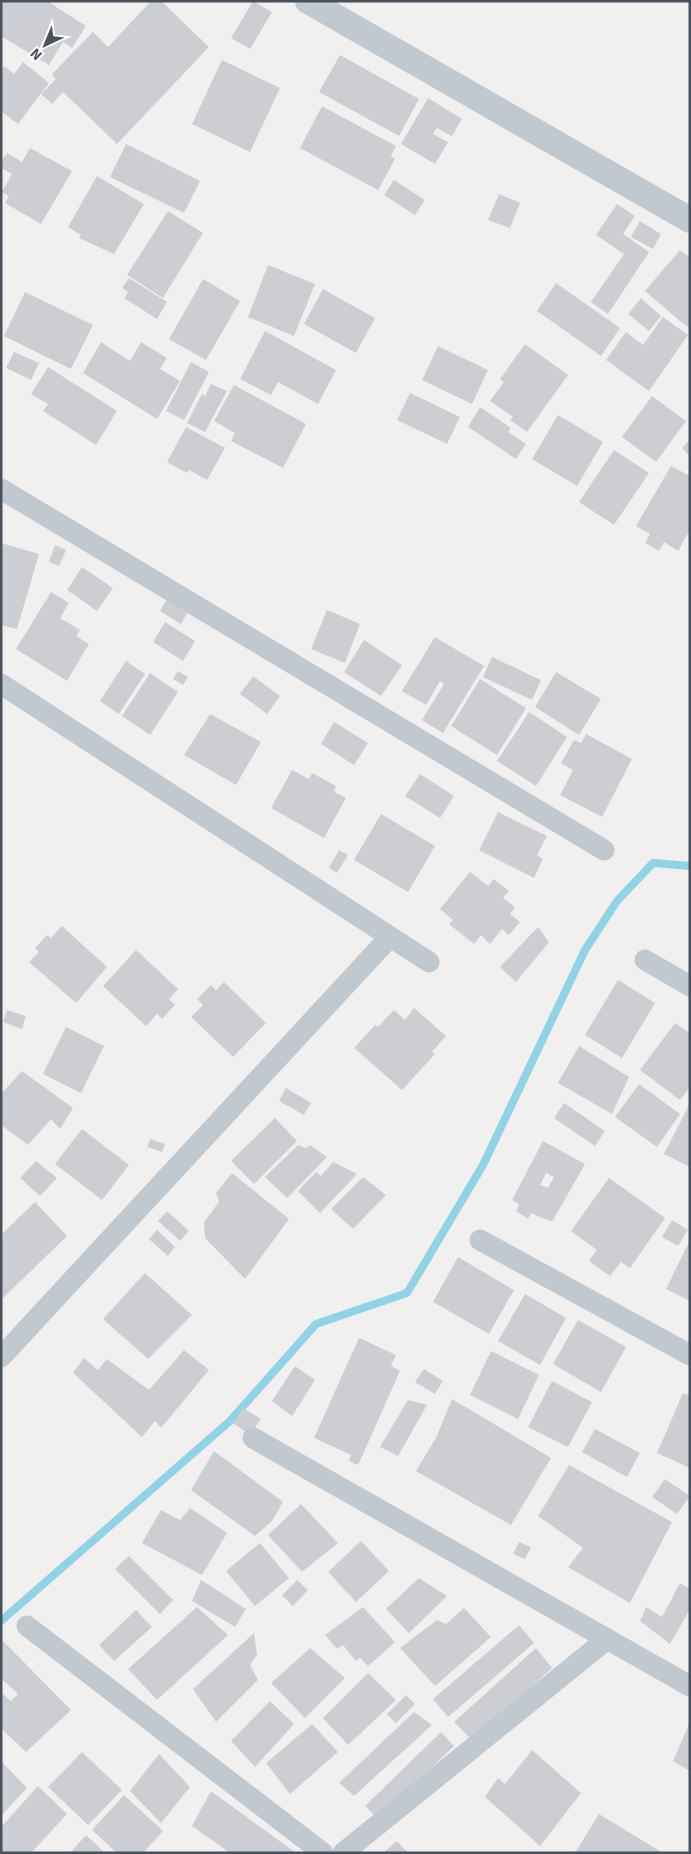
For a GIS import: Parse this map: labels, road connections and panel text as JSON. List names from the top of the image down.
{
  "north": "bottom left"
}
